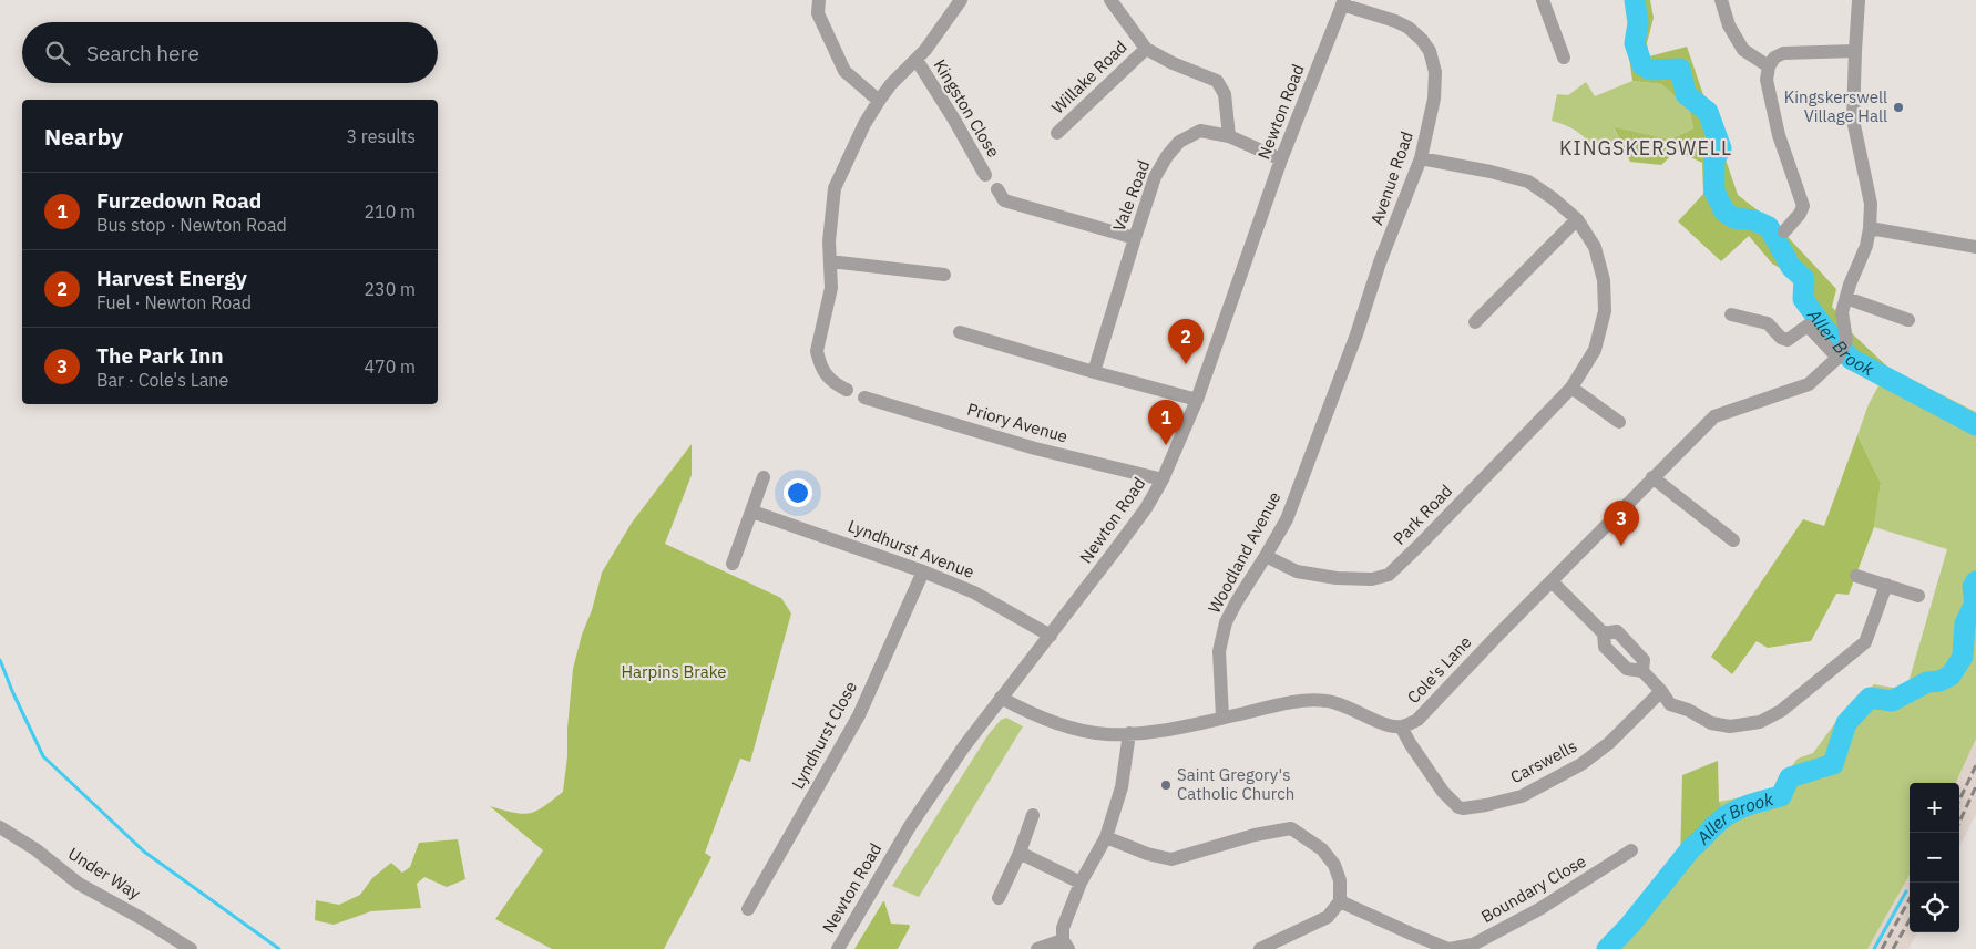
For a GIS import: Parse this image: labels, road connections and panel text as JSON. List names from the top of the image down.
{
  "streets": {
    "street": [
      "Willake Road",
      "Kingston Close",
      "Newton Road",
      "Avenue Road",
      "Vale Road",
      "Priory Avenue",
      "Park Road",
      "Lyndhurst Avenue",
      "Woodland Avenue",
      "Cole's Lane",
      "Lyndhurst Close",
      "Carswells",
      "Under Way",
      "Boundary Close"
    ]
  },
  "crossings": [
    ["Willake Road", "Vale Road"],
    ["Newton Road", "Avenue Road"],
    ["Newton Road", "Vale Road"],
    ["Newton Road", "Priory Avenue"],
    ["Newton Road", "Lyndhurst Avenue"],
    ["Avenue Road", "Park Road"],
    ["Avenue Road", "Woodland Avenue"],
    ["Park Road", "Woodland Avenue"],
    ["Lyndhurst Avenue", "Lyndhurst Close"],
    ["Cole's Lane", "Carswells"]
  ],
  "districts": ["KINGSKERSWELL"],
  "water": ["Aller Brook"],
  "parks": ["Harpins Brake"],
  "places": ["Kingskerswell Village Hall", "Saint Gregory's Catholic Church"],
  "page": {
    "search": "Search here",
    "heading": ["Nearby", "3 results"],
    "list": [
      {
        "mark": "1",
        "name": "Furzedown Road",
        "note": "Bus stop · Newton Road",
        "value": "210 m"
      },
      {
        "mark": "2",
        "name": "Harvest Energy",
        "note": "Fuel · Newton Road",
        "value": "230 m"
      },
      {
        "mark": "3",
        "name": "The Park Inn",
        "note": "Bar · Cole's Lane",
        "value": "470 m"
      }
    ],
    "pins": ["2", "1", "3"],
    "map_buttons": ["+", "−"]
  }
}
